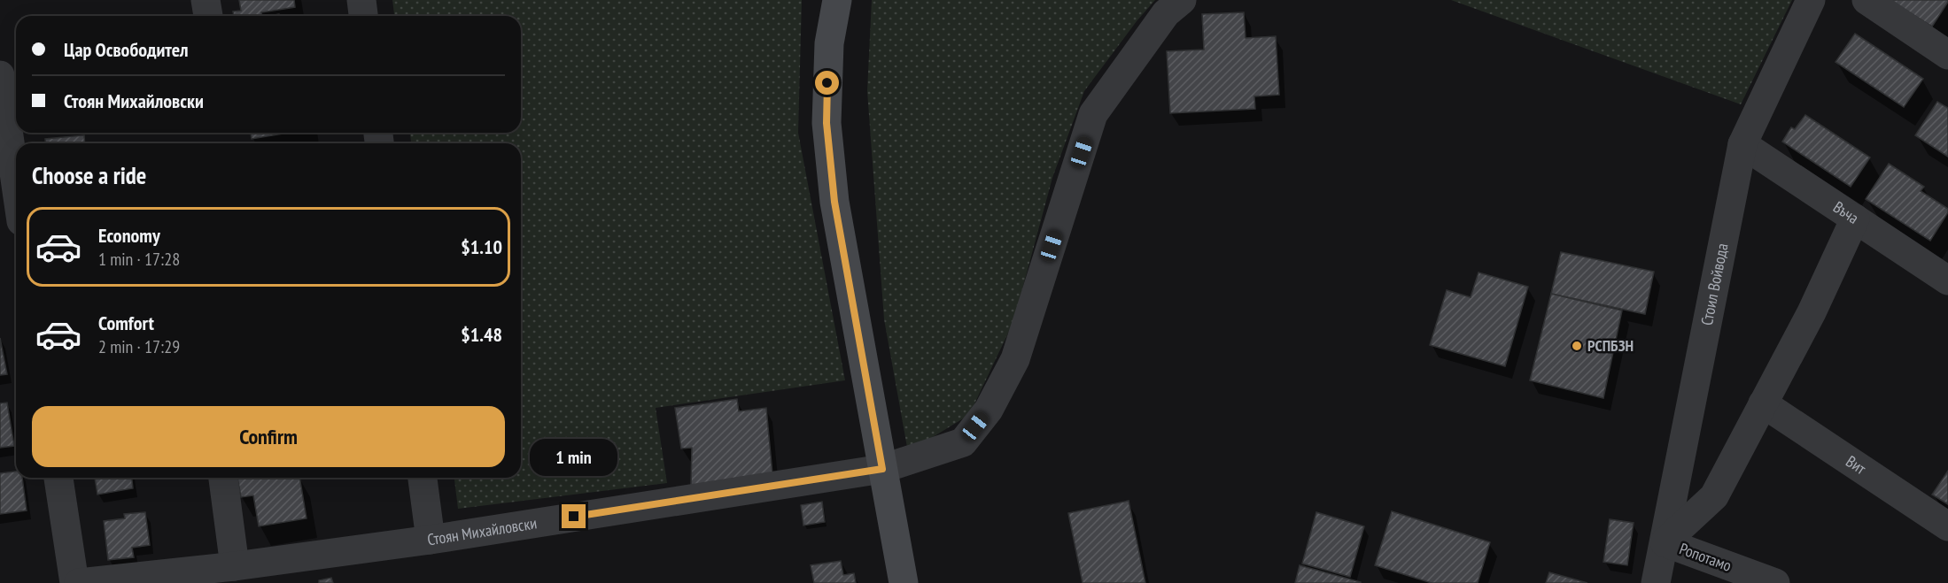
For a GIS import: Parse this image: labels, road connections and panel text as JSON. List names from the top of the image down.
{
  "streets": {
    "street": [
      "Въча",
      "Стоил Войвода",
      "Вит",
      "Стоян Михайловски",
      "Ропотамо"
    ]
  },
  "crossings": [
    ["Въча", "Стоил Войвода"],
    ["Стоил Войвода", "Ропотамо"]
  ],
  "places": ["РСПБЗН"],
  "page": {
    "banner": ["Цар Освободител", "Стоян Михайловски"],
    "heading": "Choose a ride",
    "list": [
      {
        "name": "Economy",
        "note": "1 min · 17:28",
        "value": "$1.10"
      },
      {
        "name": "Comfort",
        "note": "2 min · 17:29",
        "value": "$1.48"
      }
    ],
    "buttons": "Confirm",
    "bubble": "1 min"
  }
}
